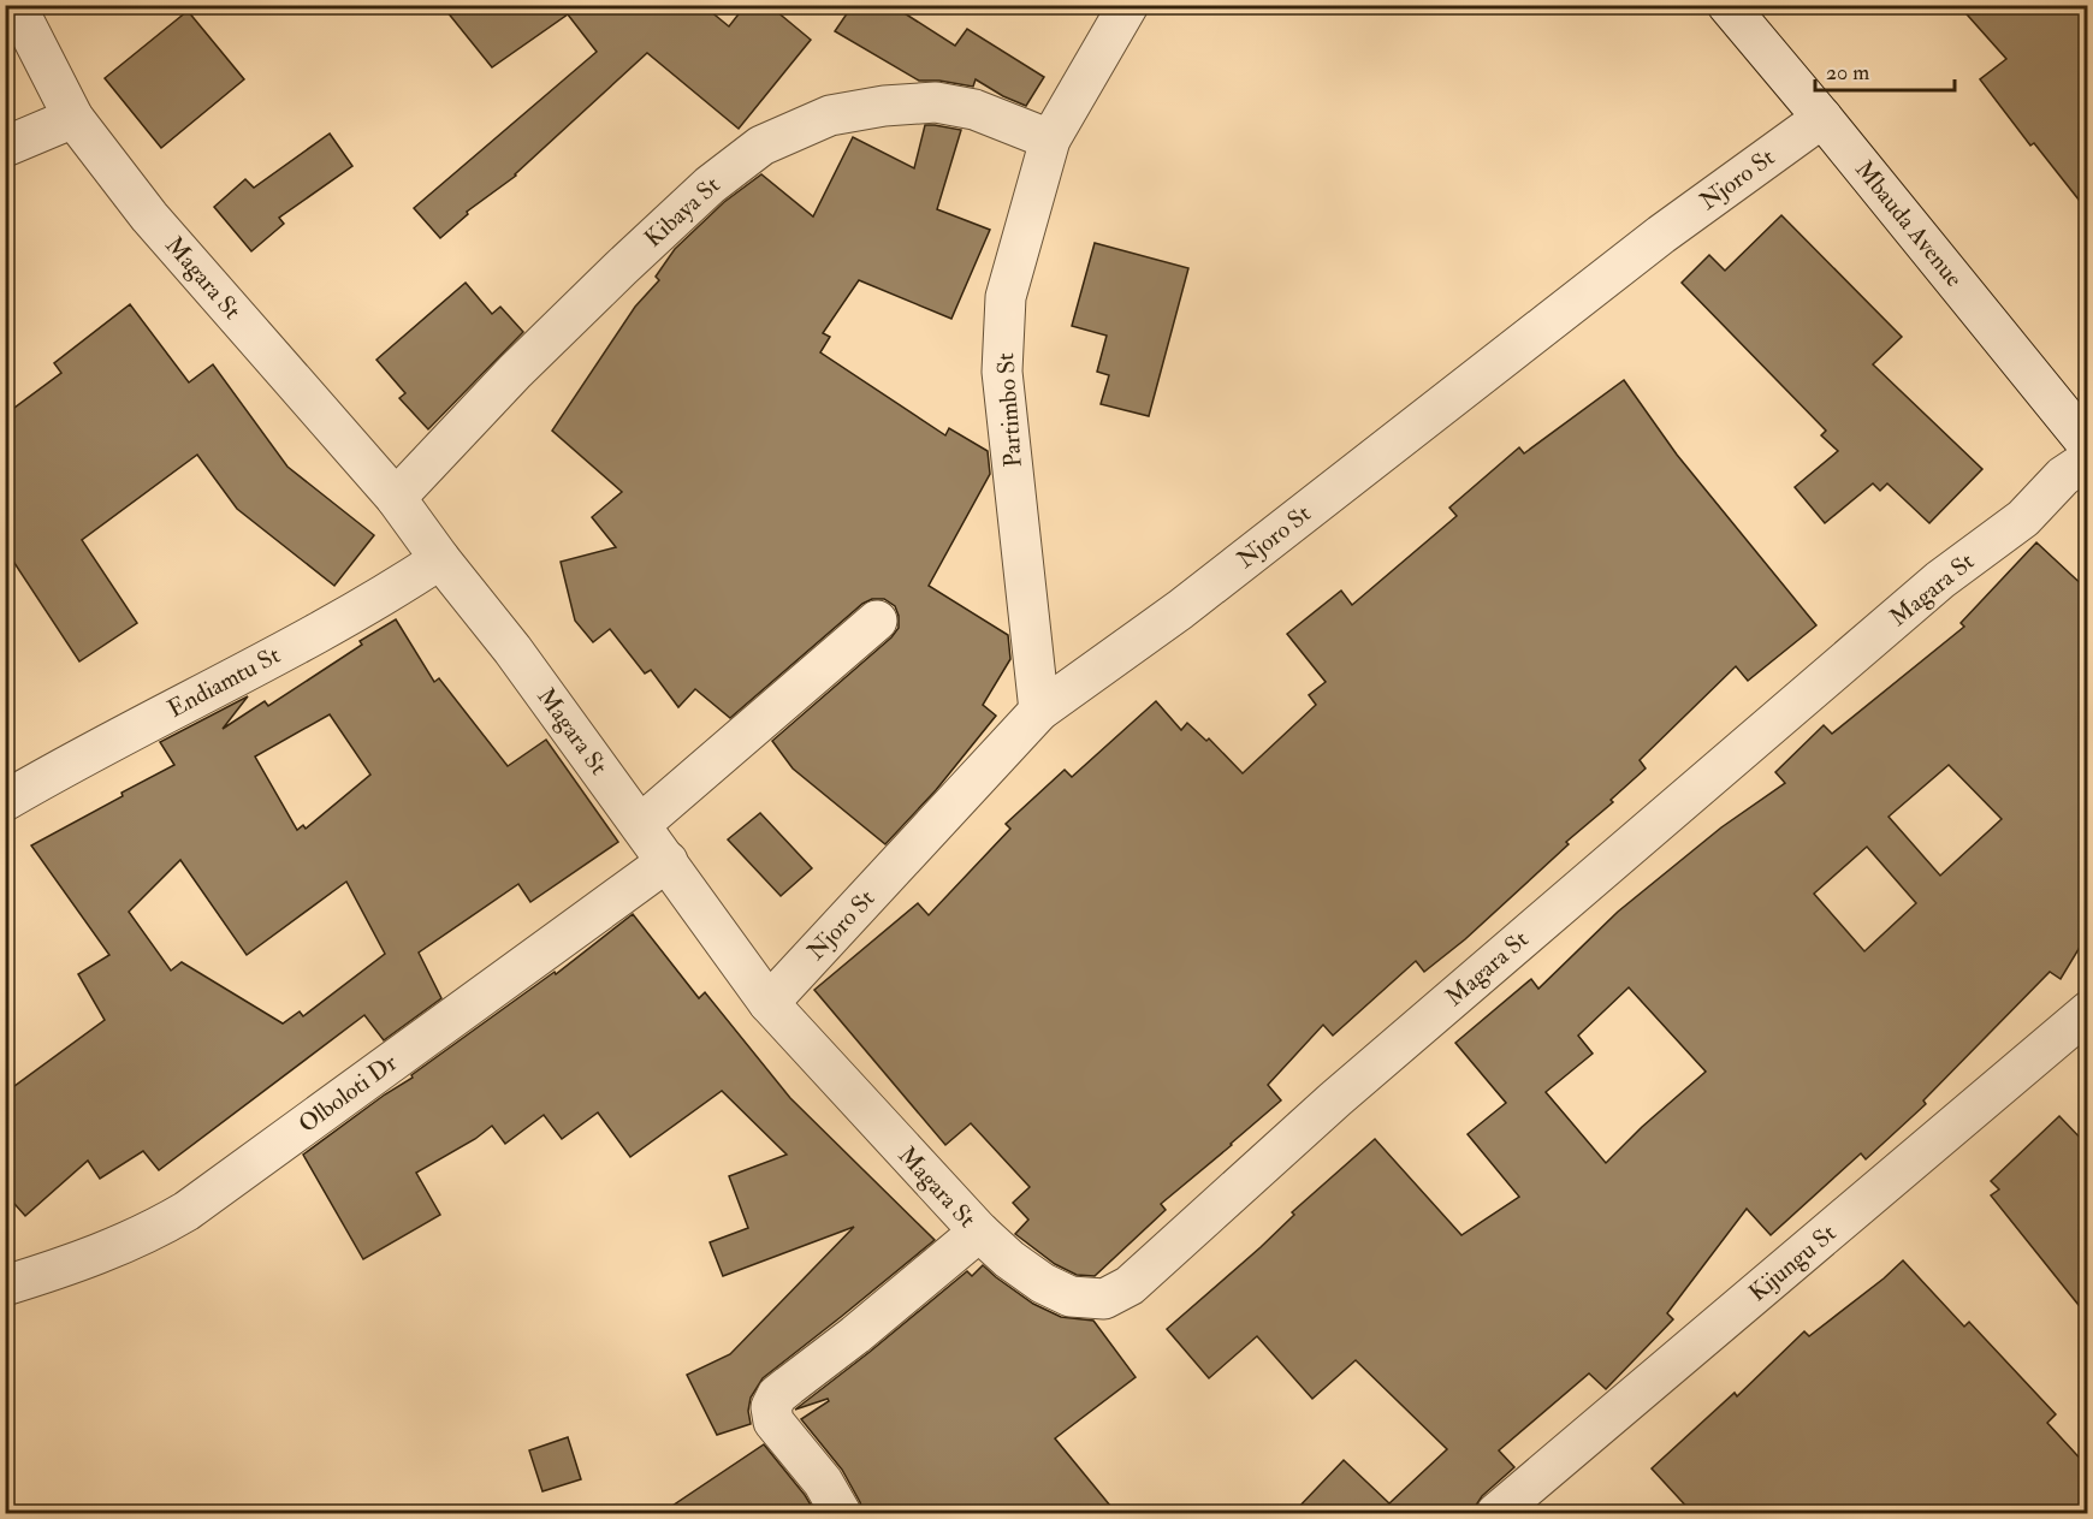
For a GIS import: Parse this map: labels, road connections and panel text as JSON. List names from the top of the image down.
{
  "streets": {
    "street": [
      "Njoro St",
      "Kibaya St",
      "Mbauda Avenue",
      "Magara St",
      "Partimbo St",
      "Endiamtu St",
      "Olboloti Dr",
      "Kijungu St"
    ]
  },
  "crossings": [
    ["Njoro St", "Mbauda Avenue"],
    ["Njoro St", "Magara St"],
    ["Njoro St", "Partimbo St"],
    ["Kibaya St", "Magara St"],
    ["Kibaya St", "Partimbo St"],
    ["Magara St", "Endiamtu St"],
    ["Magara St", "Olboloti Dr"]
  ],
  "scale_bar": "20 m"
}
